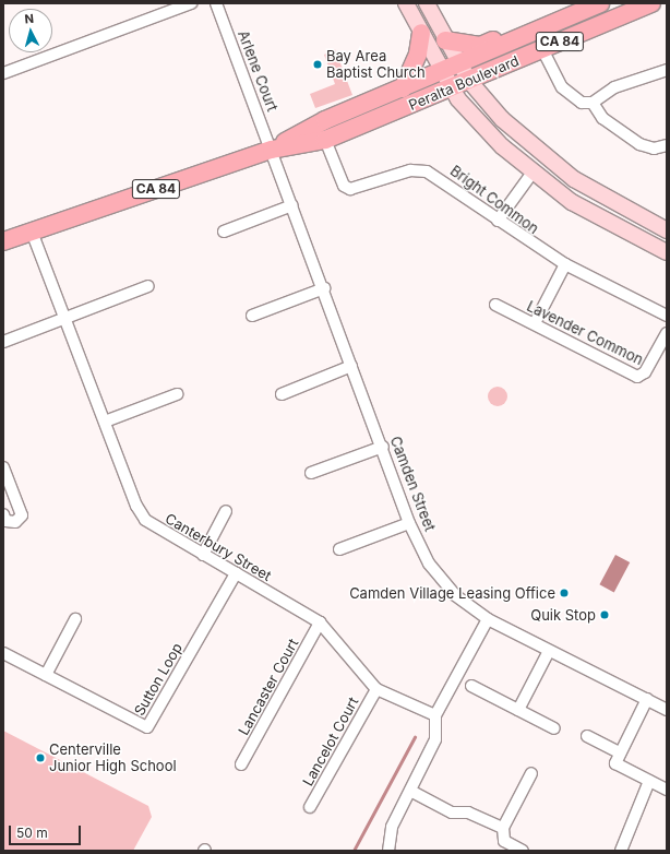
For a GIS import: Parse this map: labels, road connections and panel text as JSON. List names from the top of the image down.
{
  "streets": {
    "main road": ["CA 84", "Peralta Boulevard"],
    "street": [
      "Arlene Court",
      "Bright Common",
      "Lavender Common",
      "Camden Street",
      "Canterbury Street",
      "Sutton Loop",
      "Lancaster Court",
      "Lancelot Court"
    ]
  },
  "crossings": [
    ["Arlene Court", "Peralta Boulevard"],
    ["Arlene Court", "Camden Street"],
    ["Peralta Boulevard", "Bright Common"],
    ["Peralta Boulevard", "Camden Street"],
    ["Peralta Boulevard", "Canterbury Street"],
    ["Canterbury Street", "Sutton Loop"],
    ["Canterbury Street", "Lancaster Court"],
    ["Canterbury Street", "Lancelot Court"]
  ],
  "places": [
    "Bay Area Baptist Church",
    "Camden Village Leasing Office",
    "Quik Stop",
    "Centerville Junior High School"
  ],
  "scale_bar": "50 m",
  "north": "top"
}
